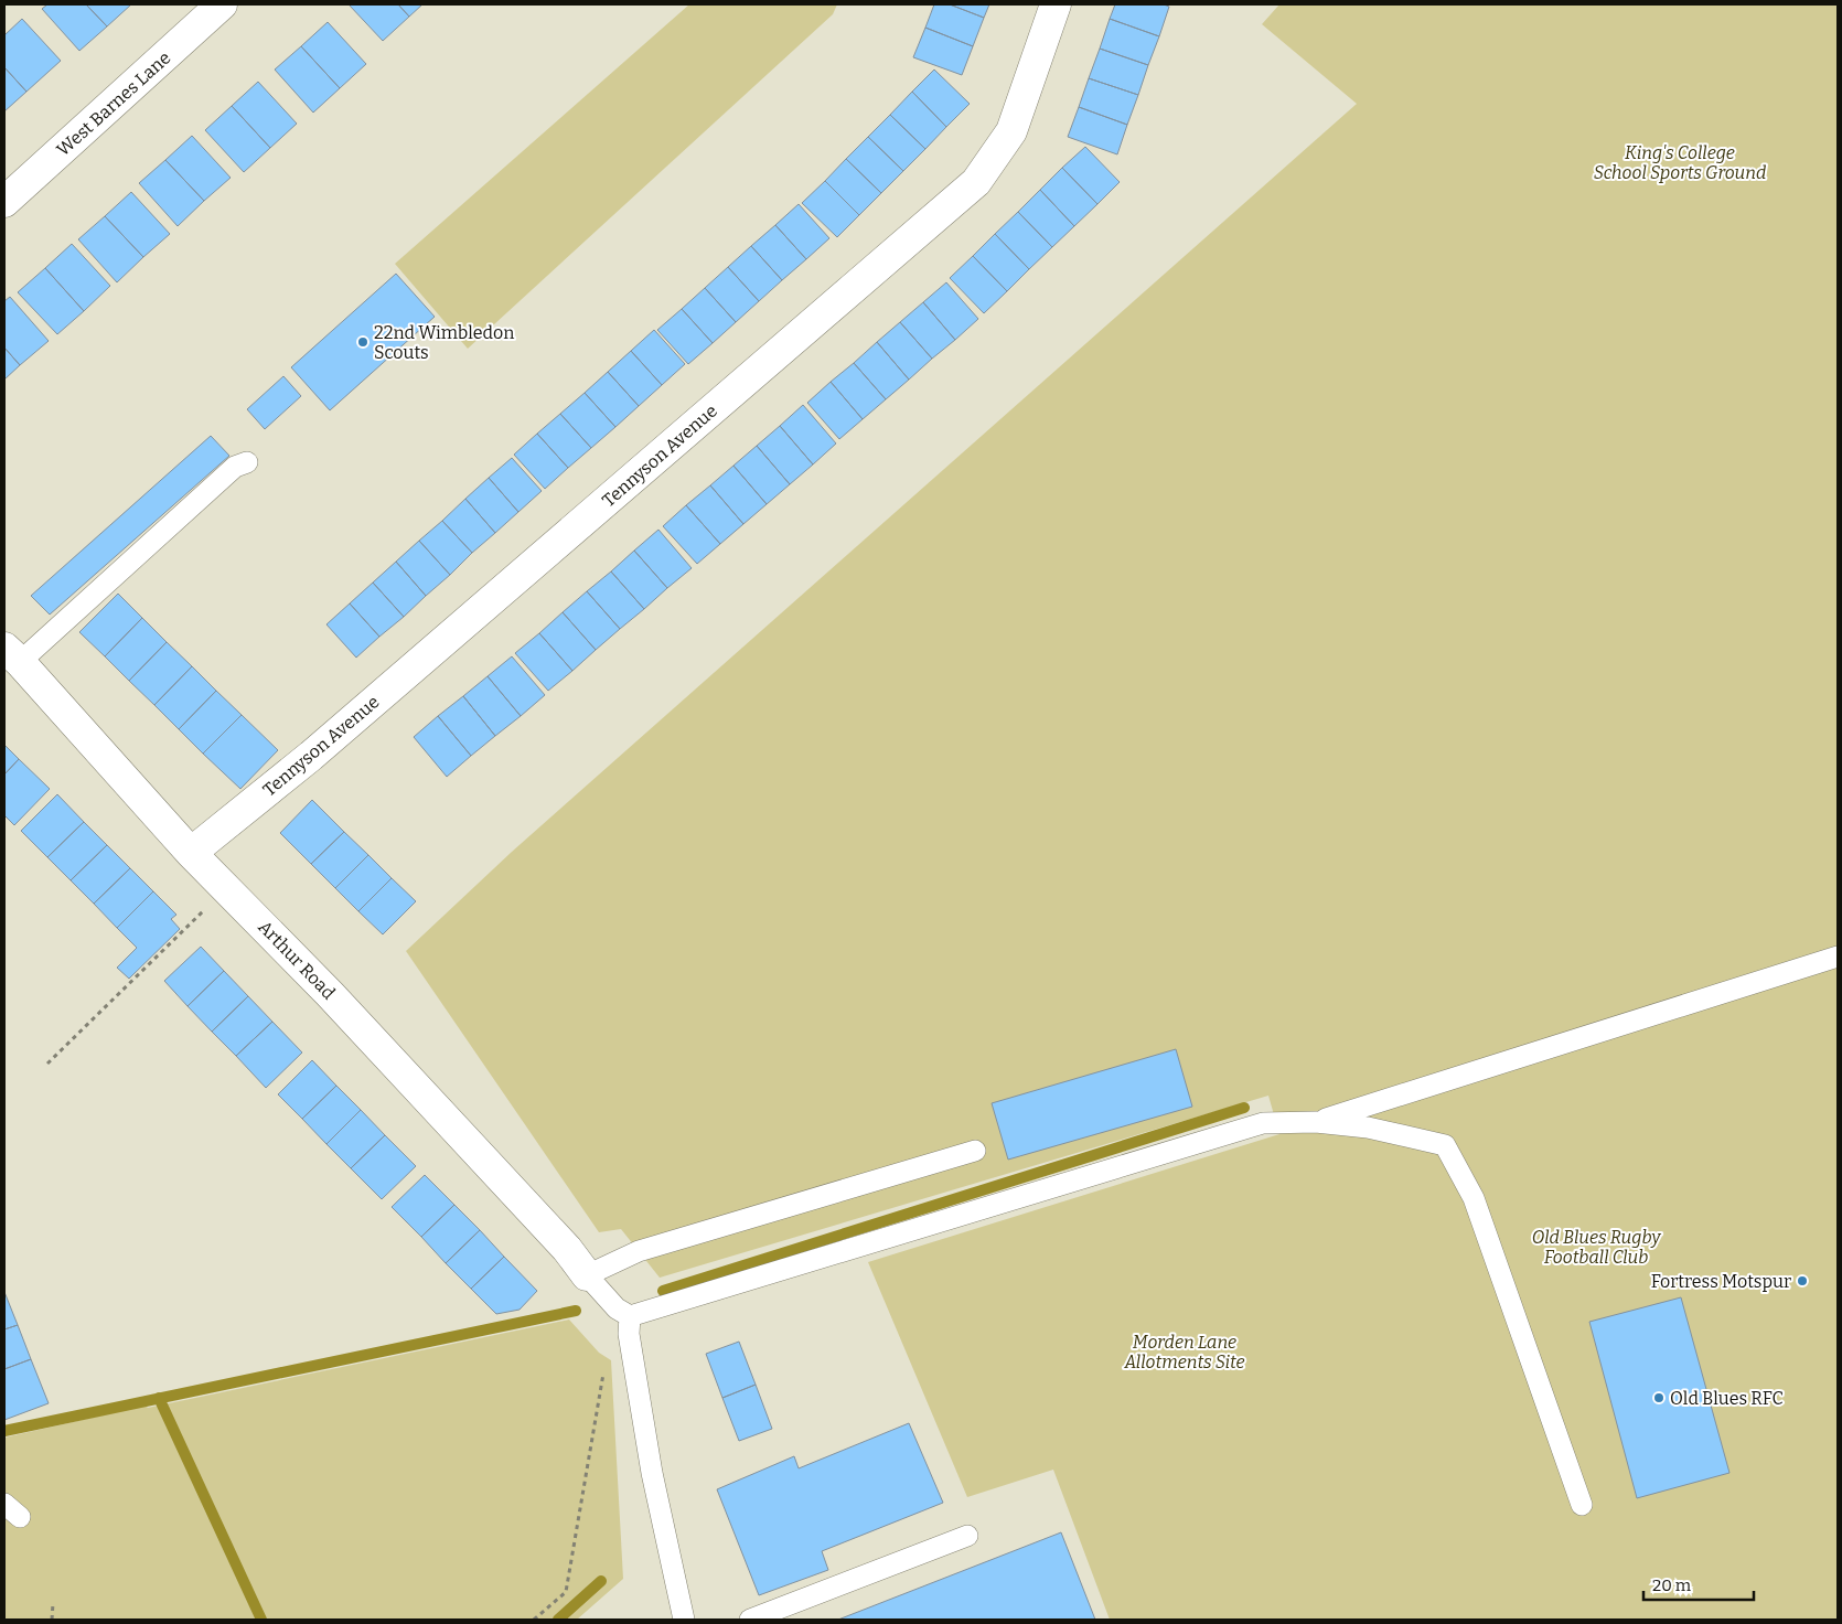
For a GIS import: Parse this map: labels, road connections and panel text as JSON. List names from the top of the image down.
{
  "streets": {
    "street": ["West Barnes Lane", "Tennyson Avenue", "Arthur Road"]
  },
  "crossings": [
    ["Tennyson Avenue", "Arthur Road"]
  ],
  "parks": ["King's College School Sports Ground", "Old Blues Rugby Football Club", "Morden Lane Allotments Site"],
  "places": ["22nd Wimbledon Scouts", "Fortress Motspur", "Old Blues RFC"],
  "scale_bar": "20 m"
}
